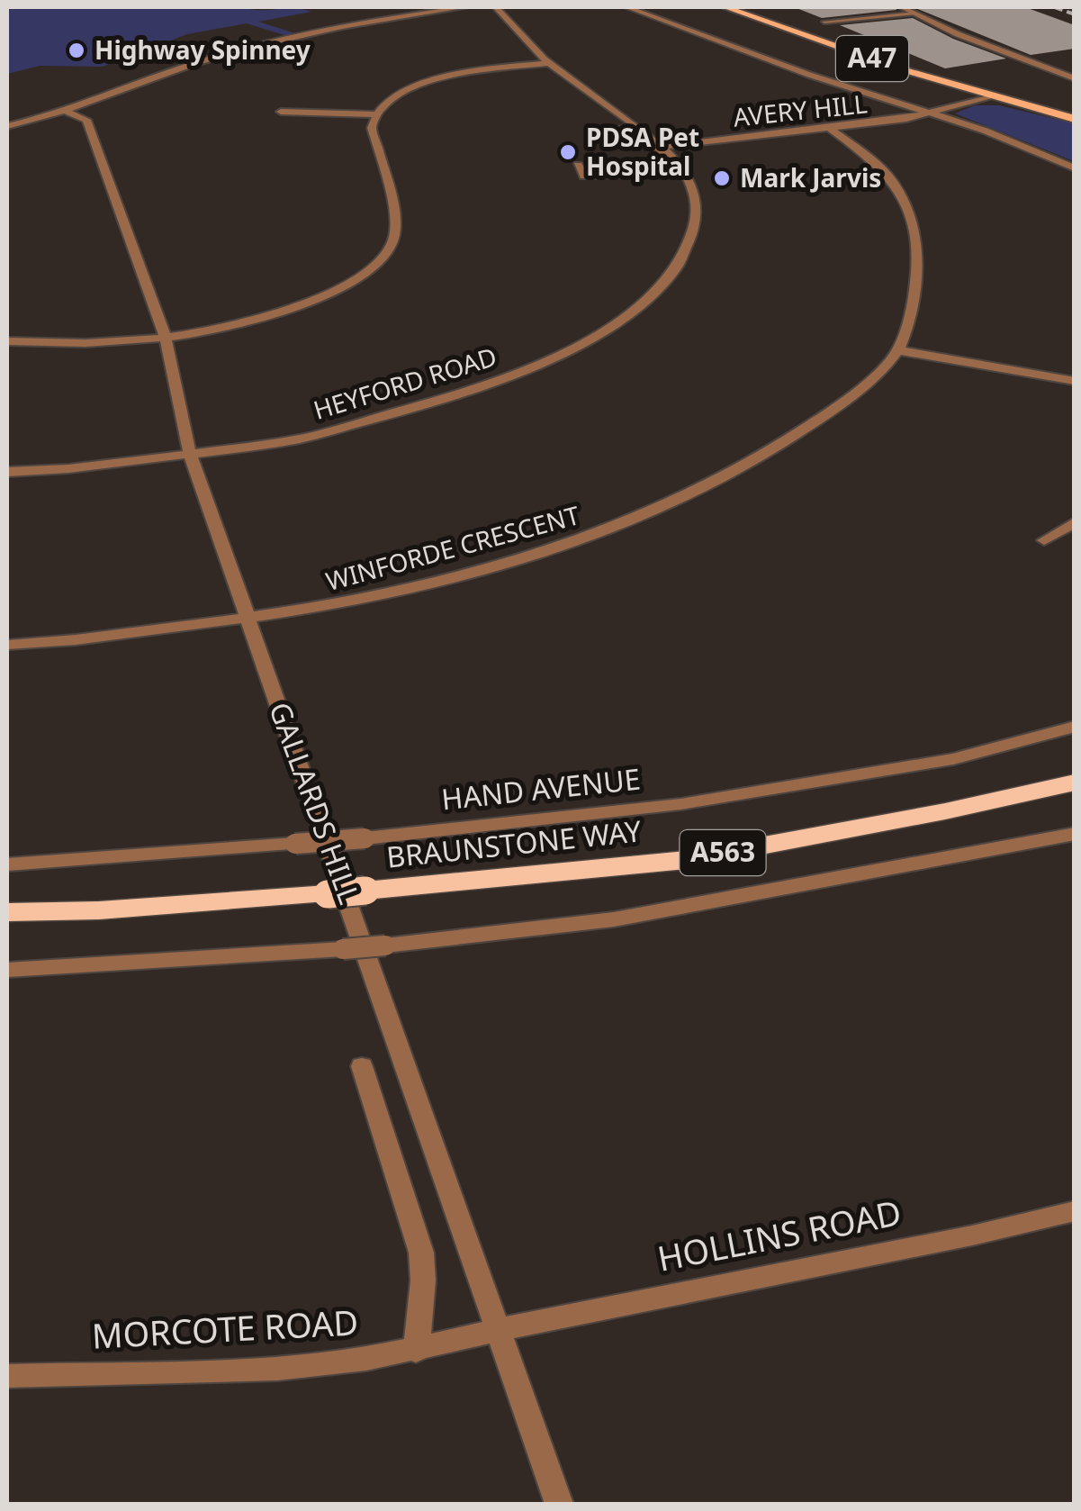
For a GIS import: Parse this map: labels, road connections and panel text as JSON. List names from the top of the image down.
{
  "streets": {
    "highway": ["BRAUNSTONE WAY", "A563"],
    "main road": ["A47"],
    "street": [
      "AVERY HILL",
      "HEYFORD ROAD",
      "WINFORDE CRESCENT",
      "HAND AVENUE",
      "GALLARDS HILL",
      "HOLLINS ROAD",
      "MORCOTE ROAD"
    ]
  },
  "crossings": [
    ["A47", "AVERY HILL"],
    ["AVERY HILL", "HEYFORD ROAD"],
    ["HEYFORD ROAD", "GALLARDS HILL"],
    ["WINFORDE CRESCENT", "GALLARDS HILL"],
    ["GALLARDS HILL", "HOLLINS ROAD"],
    ["GALLARDS HILL", "MORCOTE ROAD"],
    ["HOLLINS ROAD", "MORCOTE ROAD"]
  ],
  "places": ["Highway Spinney", "PDSA Pet Hospital", "Mark Jarvis"]
}
